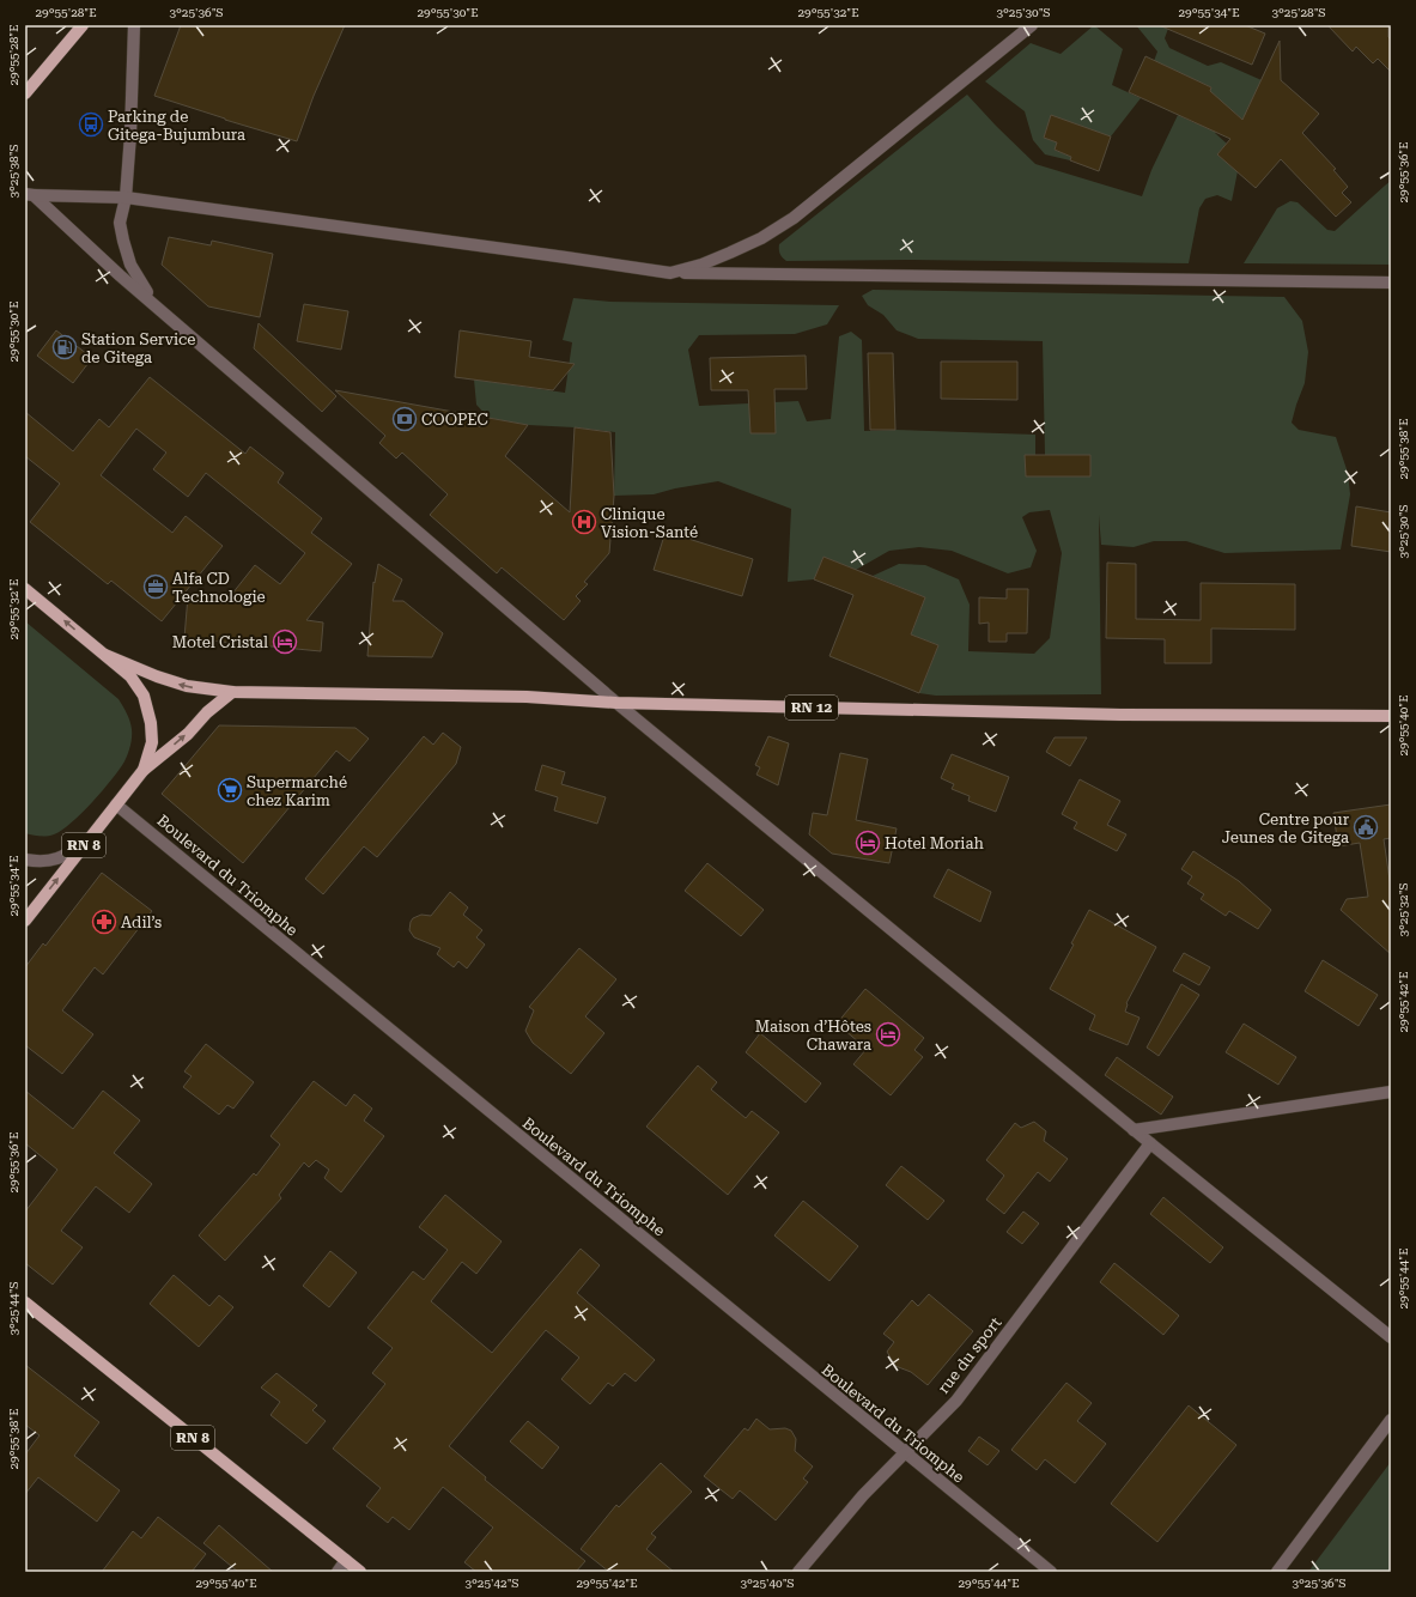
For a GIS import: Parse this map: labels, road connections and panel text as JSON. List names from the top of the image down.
{
  "streets": {
    "main road": ["RN 12", "RN 8"],
    "street": ["Boulevard du Triomphe", "rue du sport"]
  },
  "crossings": [
    ["RN 12", "RN 8"],
    ["RN 8", "Boulevard du Triomphe"],
    ["Boulevard du Triomphe", "rue du sport"]
  ],
  "places": {
    "bus stop": ["Parking de Gitega-Bujumbura"],
    "fuel station": ["Station Service de Gitega"],
    "bank": ["COOPEC"],
    "hospital": ["Clinique Vision-Santé"],
    "office": ["Alfa CD Technologie"],
    "hotel": ["Motel Cristal", "Hotel Moriah", "Maison d’Hôtes Chawara"],
    "supermarket": ["Supermarché chez Karim"],
    "public building": ["Centre pour Jeunes de Gitega"],
    "pharmacy": ["Adil’s"]
  },
  "coordinates": [
    "29°55'28\"E",
    "3°25'36\"S",
    "29°55'30\"E",
    "29°55'32\"E",
    "3°25'30\"S",
    "29°55'34\"E",
    "3°25'28\"S",
    "3°25'38\"S",
    "29°55'36\"E",
    "29°55'38\"E",
    "29°55'40\"E",
    "3°25'32\"S",
    "29°55'42\"E",
    "29°55'44\"E",
    "3°25'44\"S",
    "3°25'42\"S",
    "3°25'40\"S"
  ]
}
